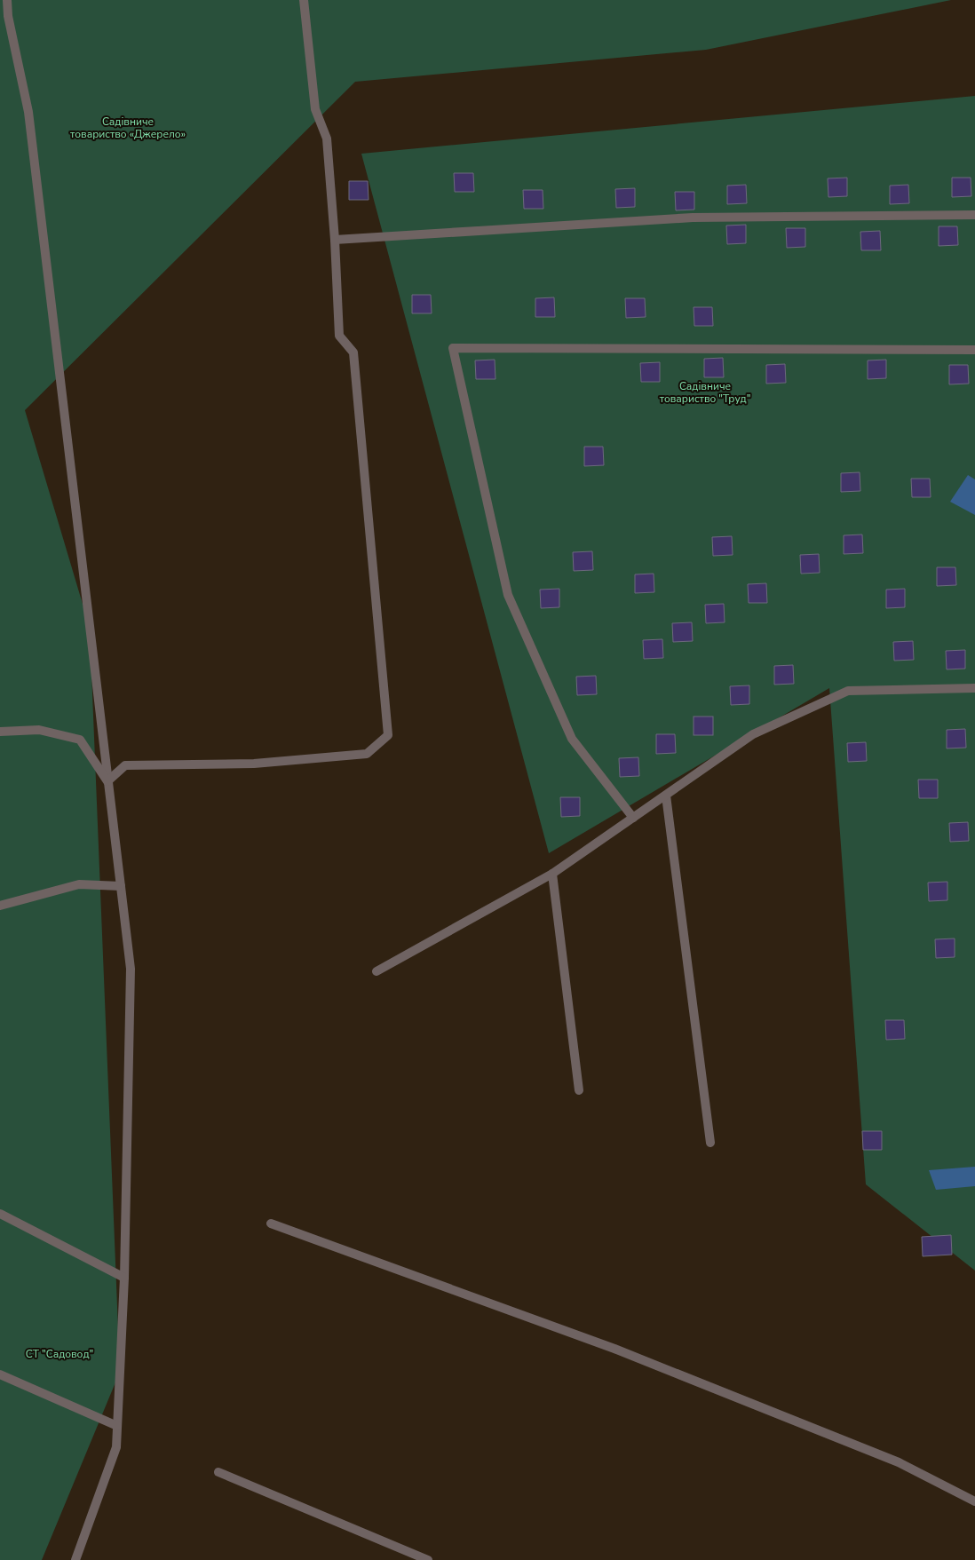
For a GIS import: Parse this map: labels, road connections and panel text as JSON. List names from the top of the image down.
{
  "parks": ["Садівниче товариство «Джерело»", "Садівниче товариство \"Труд\"", "СТ \"Садовод\""]
}
